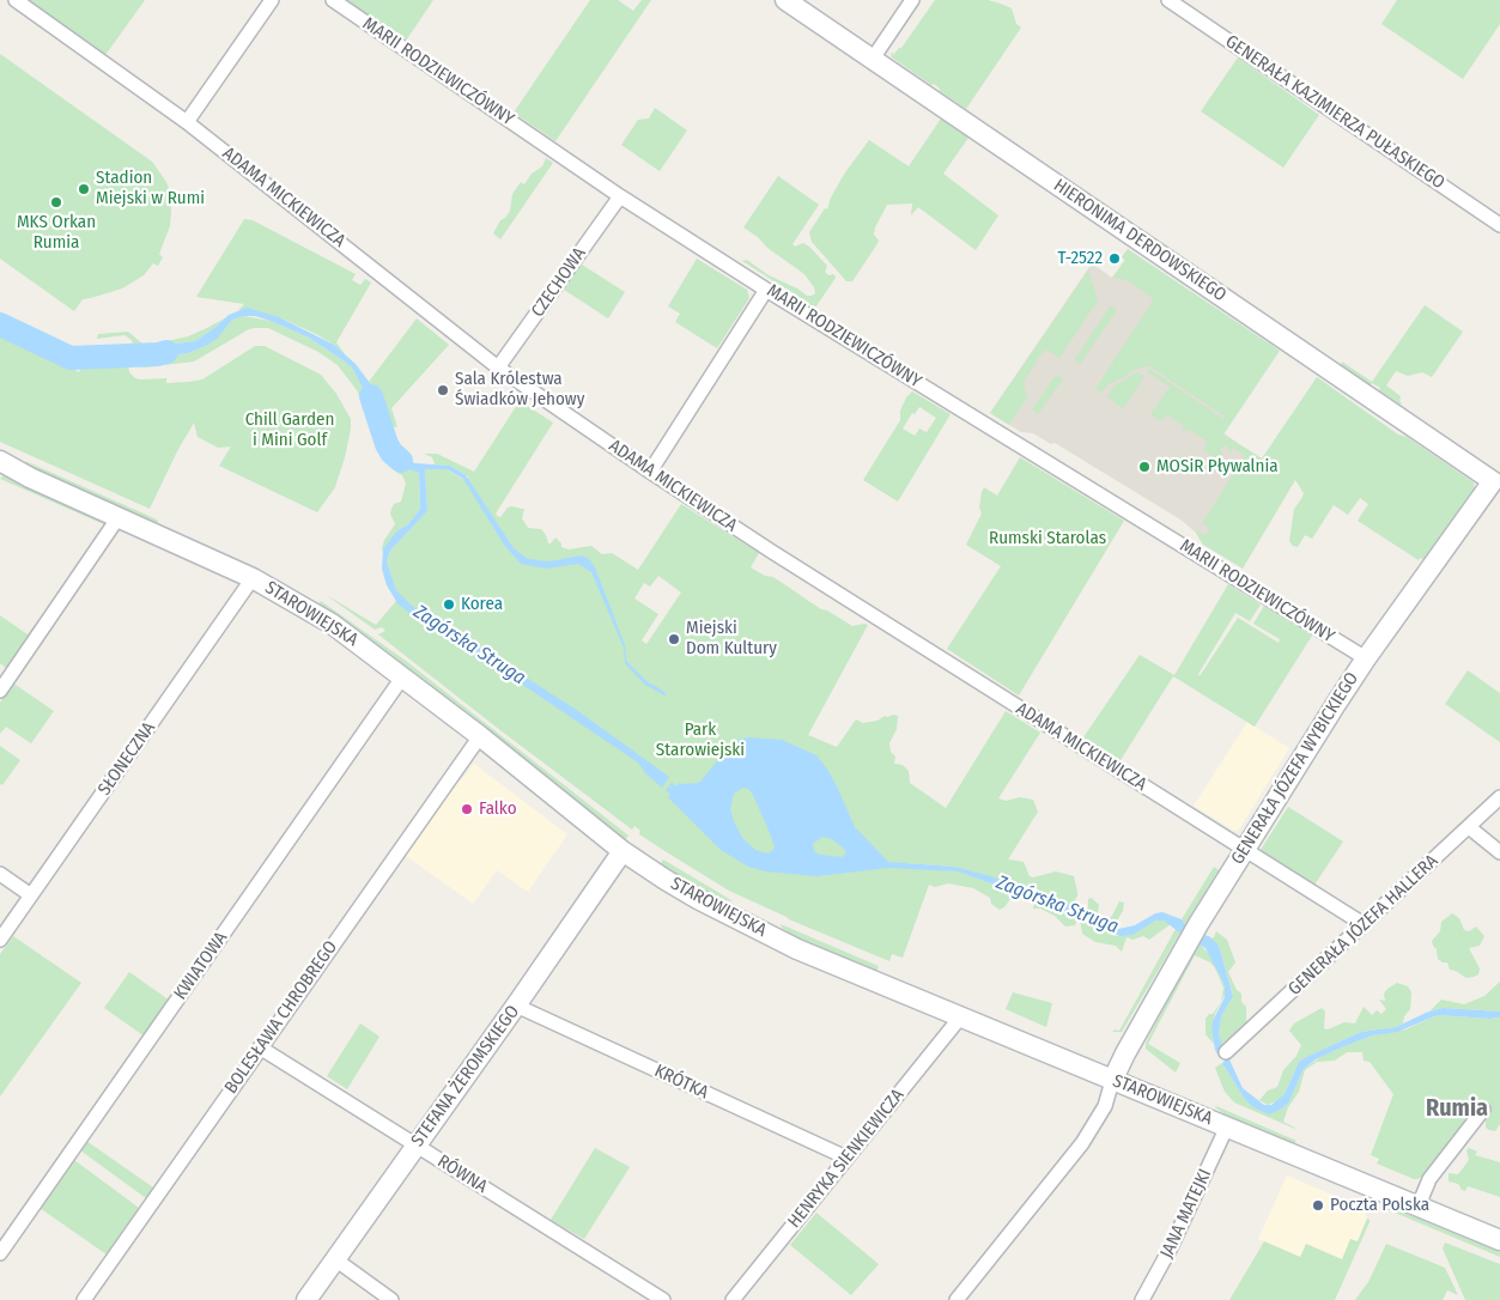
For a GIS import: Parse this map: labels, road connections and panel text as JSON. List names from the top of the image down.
{
  "streets": {
    "street": [
      "MARII RODZIEWICZÓWNY",
      "GENERAŁA KAZIMIERZA PUŁASKIEGO",
      "ADAMA MICKIEWICZA",
      "HIERONIMA DERDOWSKIEGO",
      "CZECHOWA",
      "STAROWIEJSKA",
      "SŁONECZNA",
      "GENERAŁA JÓZEFA WYBICKIEGO",
      "GENERAŁA JÓZEFA HALLERA",
      "KWIATOWA",
      "BOLESŁAWA CHROBREGO",
      "STEFANA ŻEROMSKIEGO",
      "KRÓTKA",
      "HENRYKA SIENKIEWICZA",
      "RÓWNA",
      "JANA MATEJKI"
    ]
  },
  "crossings": [
    ["MARII RODZIEWICZÓWNY", "CZECHOWA"],
    ["MARII RODZIEWICZÓWNY", "GENERAŁA JÓZEFA WYBICKIEGO"],
    ["ADAMA MICKIEWICZA", "CZECHOWA"],
    ["ADAMA MICKIEWICZA", "GENERAŁA JÓZEFA WYBICKIEGO"],
    ["ADAMA MICKIEWICZA", "GENERAŁA JÓZEFA HALLERA"],
    ["HIERONIMA DERDOWSKIEGO", "GENERAŁA JÓZEFA WYBICKIEGO"],
    ["STAROWIEJSKA", "SŁONECZNA"],
    ["STAROWIEJSKA", "GENERAŁA JÓZEFA WYBICKIEGO"],
    ["STAROWIEJSKA", "KWIATOWA"],
    ["STAROWIEJSKA", "BOLESŁAWA CHROBREGO"],
    ["STAROWIEJSKA", "STEFANA ŻEROMSKIEGO"],
    ["STAROWIEJSKA", "HENRYKA SIENKIEWICZA"],
    ["STAROWIEJSKA", "JANA MATEJKI"],
    ["BOLESŁAWA CHROBREGO", "RÓWNA"],
    ["STEFANA ŻEROMSKIEGO", "KRÓTKA"],
    ["STEFANA ŻEROMSKIEGO", "RÓWNA"],
    ["KRÓTKA", "HENRYKA SIENKIEWICZA"]
  ],
  "districts": ["Rumia"],
  "water": ["Zagórska Struga"],
  "parks": ["Chill Garden i Mini Golf", "Rumski Starolas", "Park Starowiejski"],
  "places": [
    "Stadion Miejski w Rumi",
    "MKS Orkan Rumia",
    "T-2522",
    "Sala Królestwa Świadków Jehowy",
    "MOSiR Pływalnia",
    "Korea",
    "Miejski Dom Kultury",
    "Falko",
    "Poczta Polska"
  ]
}
